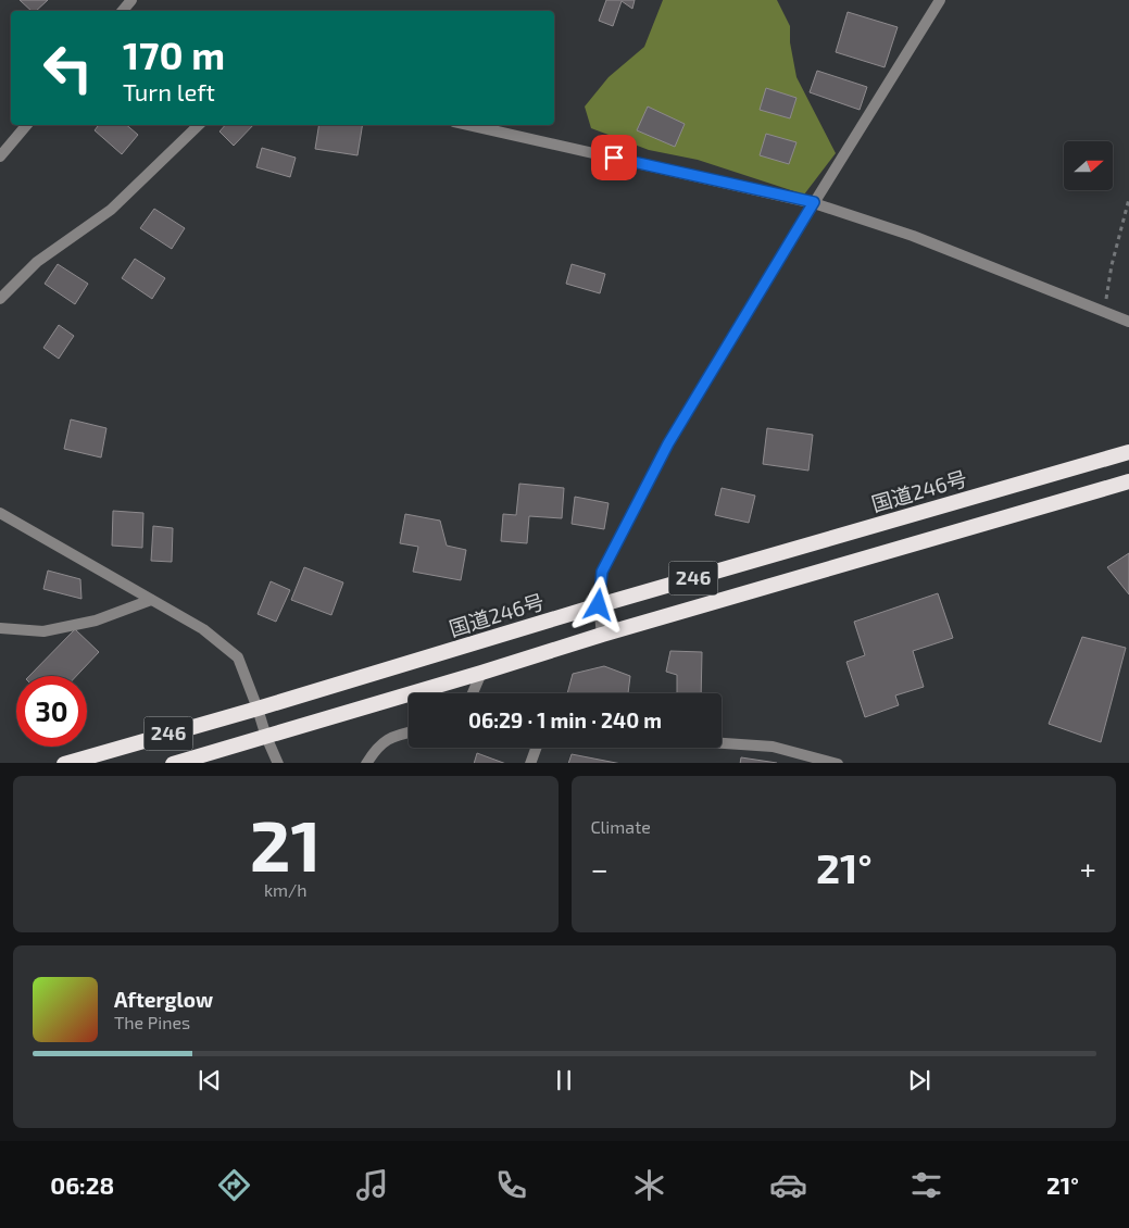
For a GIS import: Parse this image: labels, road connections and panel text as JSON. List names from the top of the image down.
{
  "streets": {
    "highway": ["国道246号", "246"]
  },
  "north": "right",
  "page": {
    "turn": ["170 m", "Turn left"],
    "limit": "30",
    "trip": "06:29 · 1 min · 240 m",
    "tile": [
      ["21", "km/h"],
      "Climate"
    ],
    "heat": ["−", "21°", "+"],
    "song": ["Afterglow", "The Pines"],
    "tabs": ["06:28", "21°"]
  }
}
